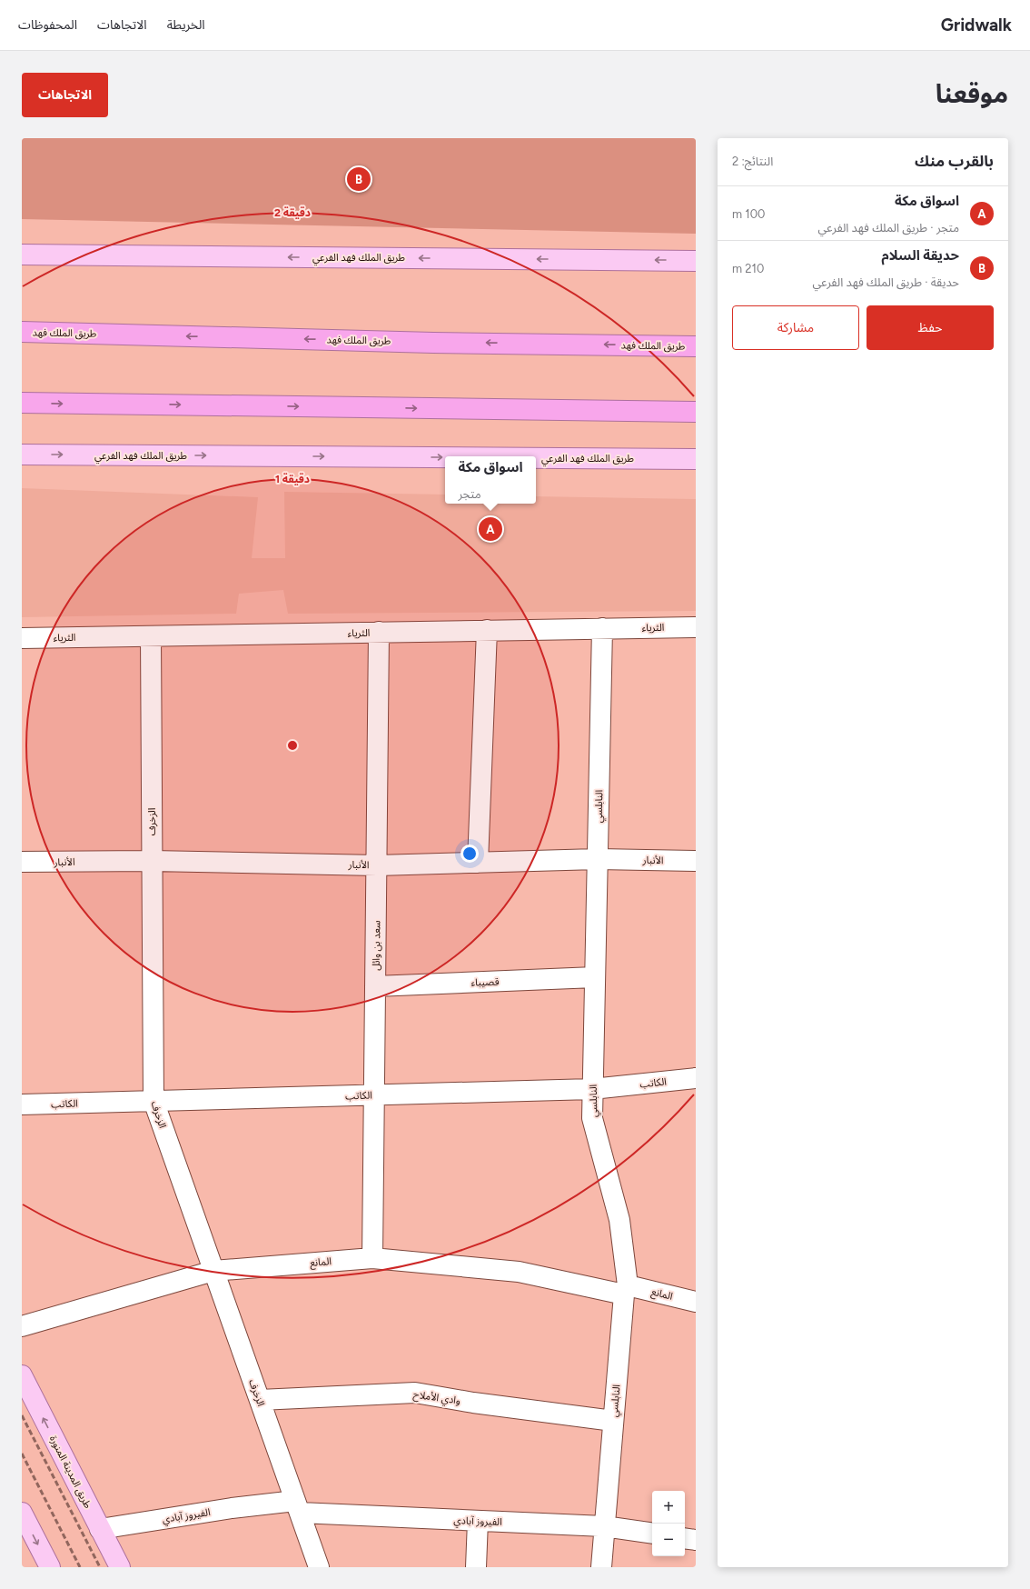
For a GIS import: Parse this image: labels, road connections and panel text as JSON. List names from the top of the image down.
{
  "streets": {
    "highway": ["طريق الملك فهد"],
    "main road": ["طريق الملك فهد الفرعي", "طريق المدينة المنورة"],
    "street": [
      "الثرياء",
      "النابلسي",
      "الزخرف",
      "الأنبار",
      "سعد بن وائل",
      "قصيباء",
      "الكاتب",
      "المانع",
      "وادي الأملاح",
      "الفيروز آبادي"
    ]
  },
  "crossings": [
    ["الثرياء", "النابلسي"],
    ["الثرياء", "الزخرف"],
    ["الثرياء", "سعد بن وائل"],
    ["النابلسي", "الأنبار"],
    ["النابلسي", "قصيباء"],
    ["النابلسي", "الكاتب"],
    ["النابلسي", "المانع"],
    ["النابلسي", "وادي الأملاح"],
    ["النابلسي", "الفيروز آبادي"],
    ["الزخرف", "الأنبار"],
    ["الزخرف", "الكاتب"],
    ["الزخرف", "المانع"],
    ["الزخرف", "وادي الأملاح"],
    ["الزخرف", "الفيروز آبادي"],
    ["الأنبار", "سعد بن وائل"],
    ["سعد بن وائل", "قصيباء"],
    ["سعد بن وائل", "الكاتب"],
    ["سعد بن وائل", "المانع"],
    ["طريق المدينة المنورة", "الفيروز آبادي"]
  ],
  "one_way": ["طريق المدينة المنورة"],
  "page": {
    "header": "Gridwalk",
    "nav": ["الخريطة", "الاتجاهات", "المحفوظات"],
    "title": "موقعنا",
    "buttons": [
      "الاتجاهات",
      ["حفظ", "مشاركة"]
    ],
    "heading": ["بالقرب منك", "النتائج: 2"],
    "pins": ["B", "A"],
    "list": [
      {
        "mark": "A",
        "name": "اسواق مكة",
        "note": "متجر · طريق الملك فهد الفرعي",
        "value": "100 m"
      },
      {
        "mark": "B",
        "name": "حديقة السلام",
        "note": "حديقة · طريق الملك فهد الفرعي",
        "value": "210 m"
      }
    ],
    "popup": ["اسواق مكة", "متجر"],
    "map_buttons": ["+", "−"]
  },
  "rings": ["2 دقيقة", "1 دقيقة"]
}
